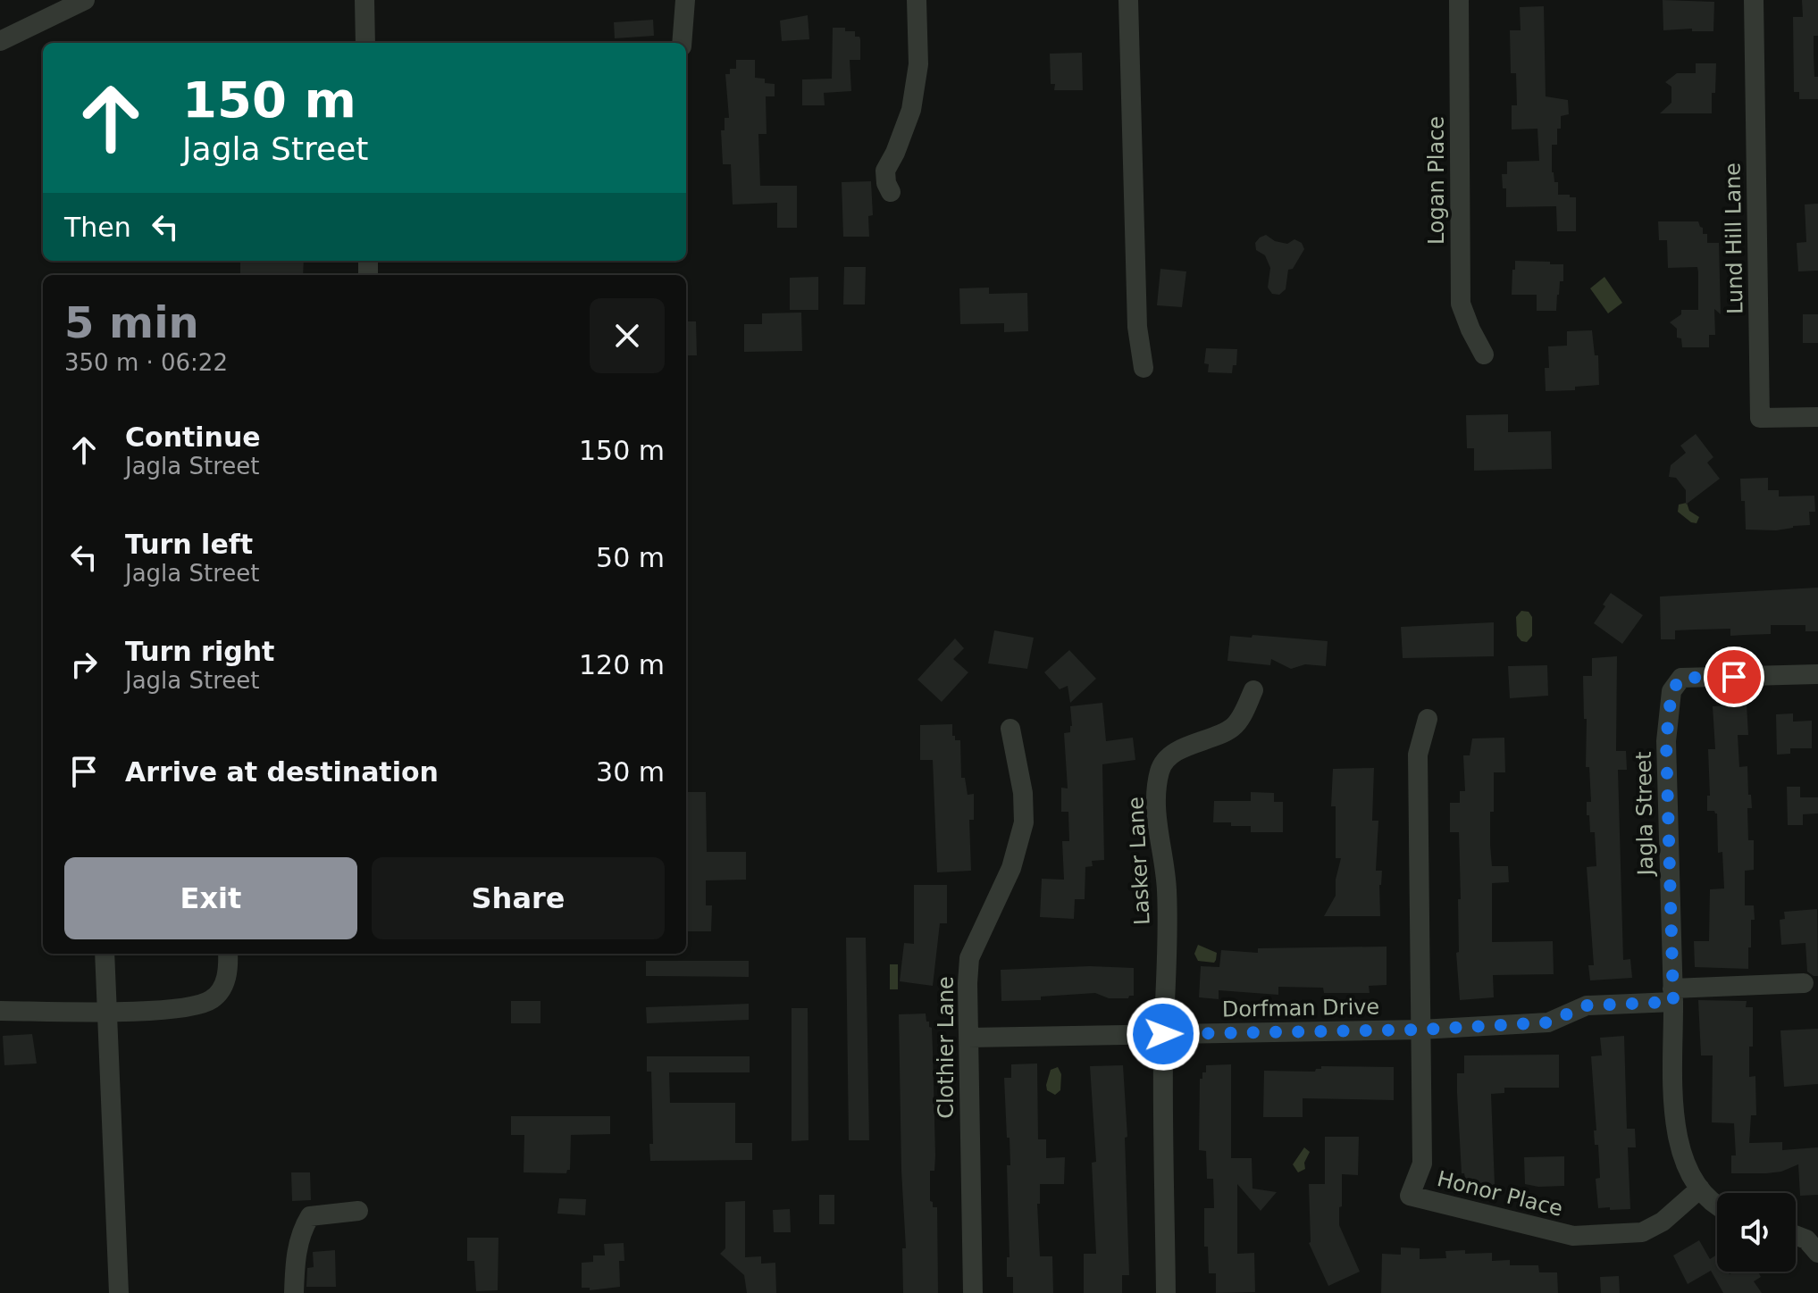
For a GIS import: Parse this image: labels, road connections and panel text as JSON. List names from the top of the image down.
{
  "streets": {
    "street": [
      "Logan Place",
      "Lund Hill Lane",
      "Jagla Street",
      "Lasker Lane",
      "Dorfman Drive",
      "Clothier Lane",
      "Honor Place"
    ]
  },
  "crossings": [
    ["Jagla Street", "Dorfman Drive"],
    ["Jagla Street", "Honor Place"],
    ["Lasker Lane", "Dorfman Drive"],
    ["Dorfman Drive", "Clothier Lane"],
    ["Dorfman Drive", "Honor Place"]
  ],
  "page": {
    "turn": ["150 m", "Jagla Street"],
    "then": "Then",
    "heading": ["5 min", "350 m · 06:22"],
    "list": [
      {
        "name": "Continue",
        "note": "Jagla Street",
        "value": "150 m"
      },
      {
        "name": "Turn left",
        "note": "Jagla Street",
        "value": "50 m"
      },
      {
        "name": "Turn right",
        "note": "Jagla Street",
        "value": "120 m"
      },
      {
        "name": "Arrive at destination",
        "value": "30 m"
      }
    ],
    "buttons": ["Exit", "Share"]
  }
}
